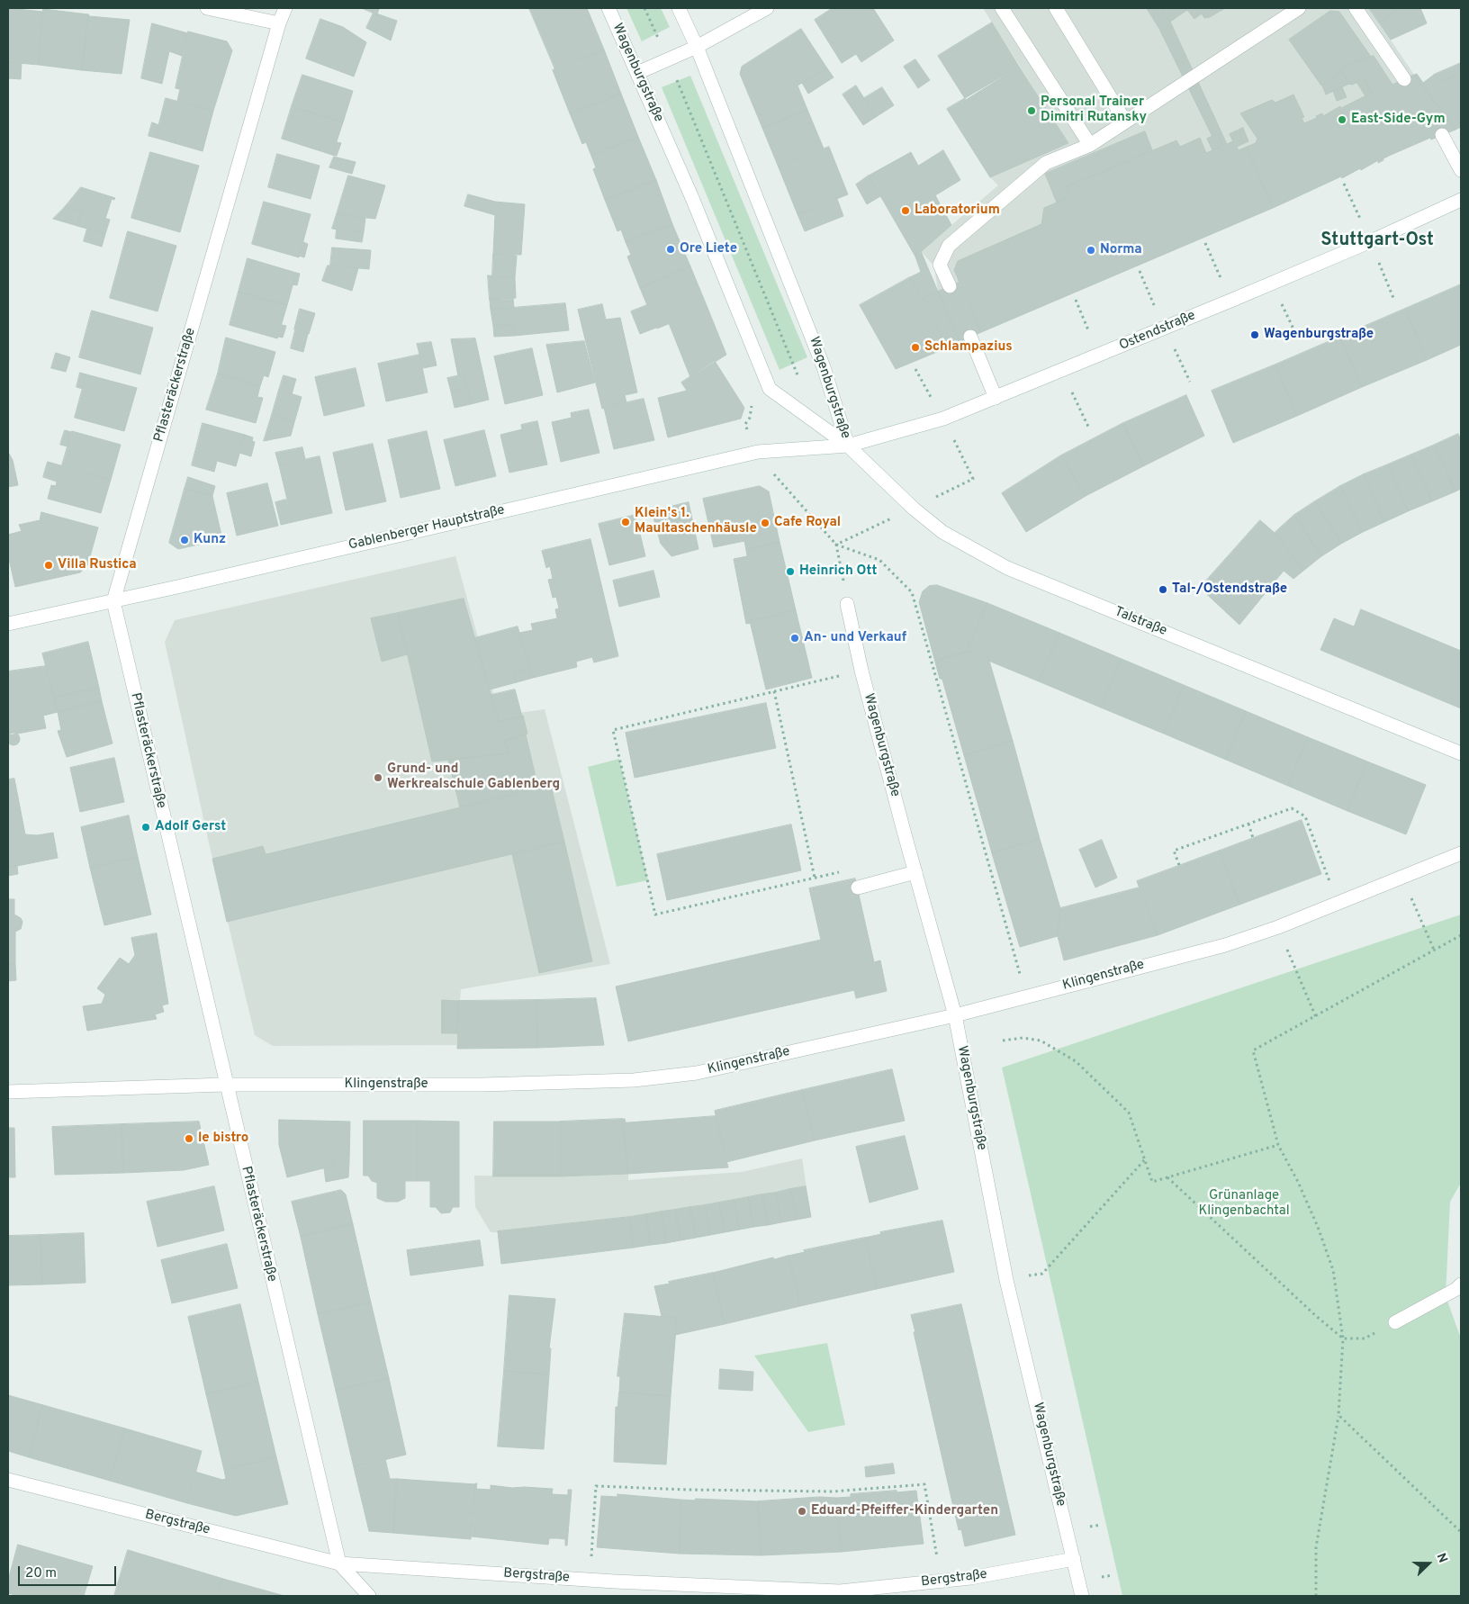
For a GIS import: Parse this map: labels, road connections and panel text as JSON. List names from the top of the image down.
{
  "streets": {
    "street": [
      "Wagenburgstraße",
      "Ostendstraße",
      "Pflasteräckerstraße",
      "Gablenberger Hauptstraße",
      "Talstraße",
      "Klingenstraße",
      "Bergstraße"
    ]
  },
  "crossings": [
    ["Wagenburgstraße", "Ostendstraße"],
    ["Wagenburgstraße", "Gablenberger Hauptstraße"],
    ["Wagenburgstraße", "Talstraße"],
    ["Wagenburgstraße", "Klingenstraße"],
    ["Wagenburgstraße", "Bergstraße"],
    ["Ostendstraße", "Gablenberger Hauptstraße"],
    ["Ostendstraße", "Talstraße"],
    ["Pflasteräckerstraße", "Gablenberger Hauptstraße"],
    ["Pflasteräckerstraße", "Klingenstraße"],
    ["Pflasteräckerstraße", "Bergstraße"],
    ["Gablenberger Hauptstraße", "Talstraße"]
  ],
  "districts": ["Stuttgart-Ost"],
  "parks": ["Grünanlage Klingenbachtal"],
  "places": [
    "Personal Trainer Dimitri Rutansky",
    "East-Side-Gym",
    "Laboratorium",
    "Ore Liete",
    "Norma",
    "Wagenburgstraße",
    "Schlampazius",
    "Klein's 1. Maultaschenhäusle",
    "Cafe Royal",
    "Kunz",
    "Villa Rustica",
    "Heinrich Ott",
    "Tal-/Ostendstraße",
    "An- und Verkauf",
    "Grund- und Werkrealschule Gablenberg",
    "Adolf Gerst",
    "le bistro",
    "Eduard-Pfeiffer-Kindergarten"
  ],
  "scale_bar": "20 m",
  "north": "right"
}
